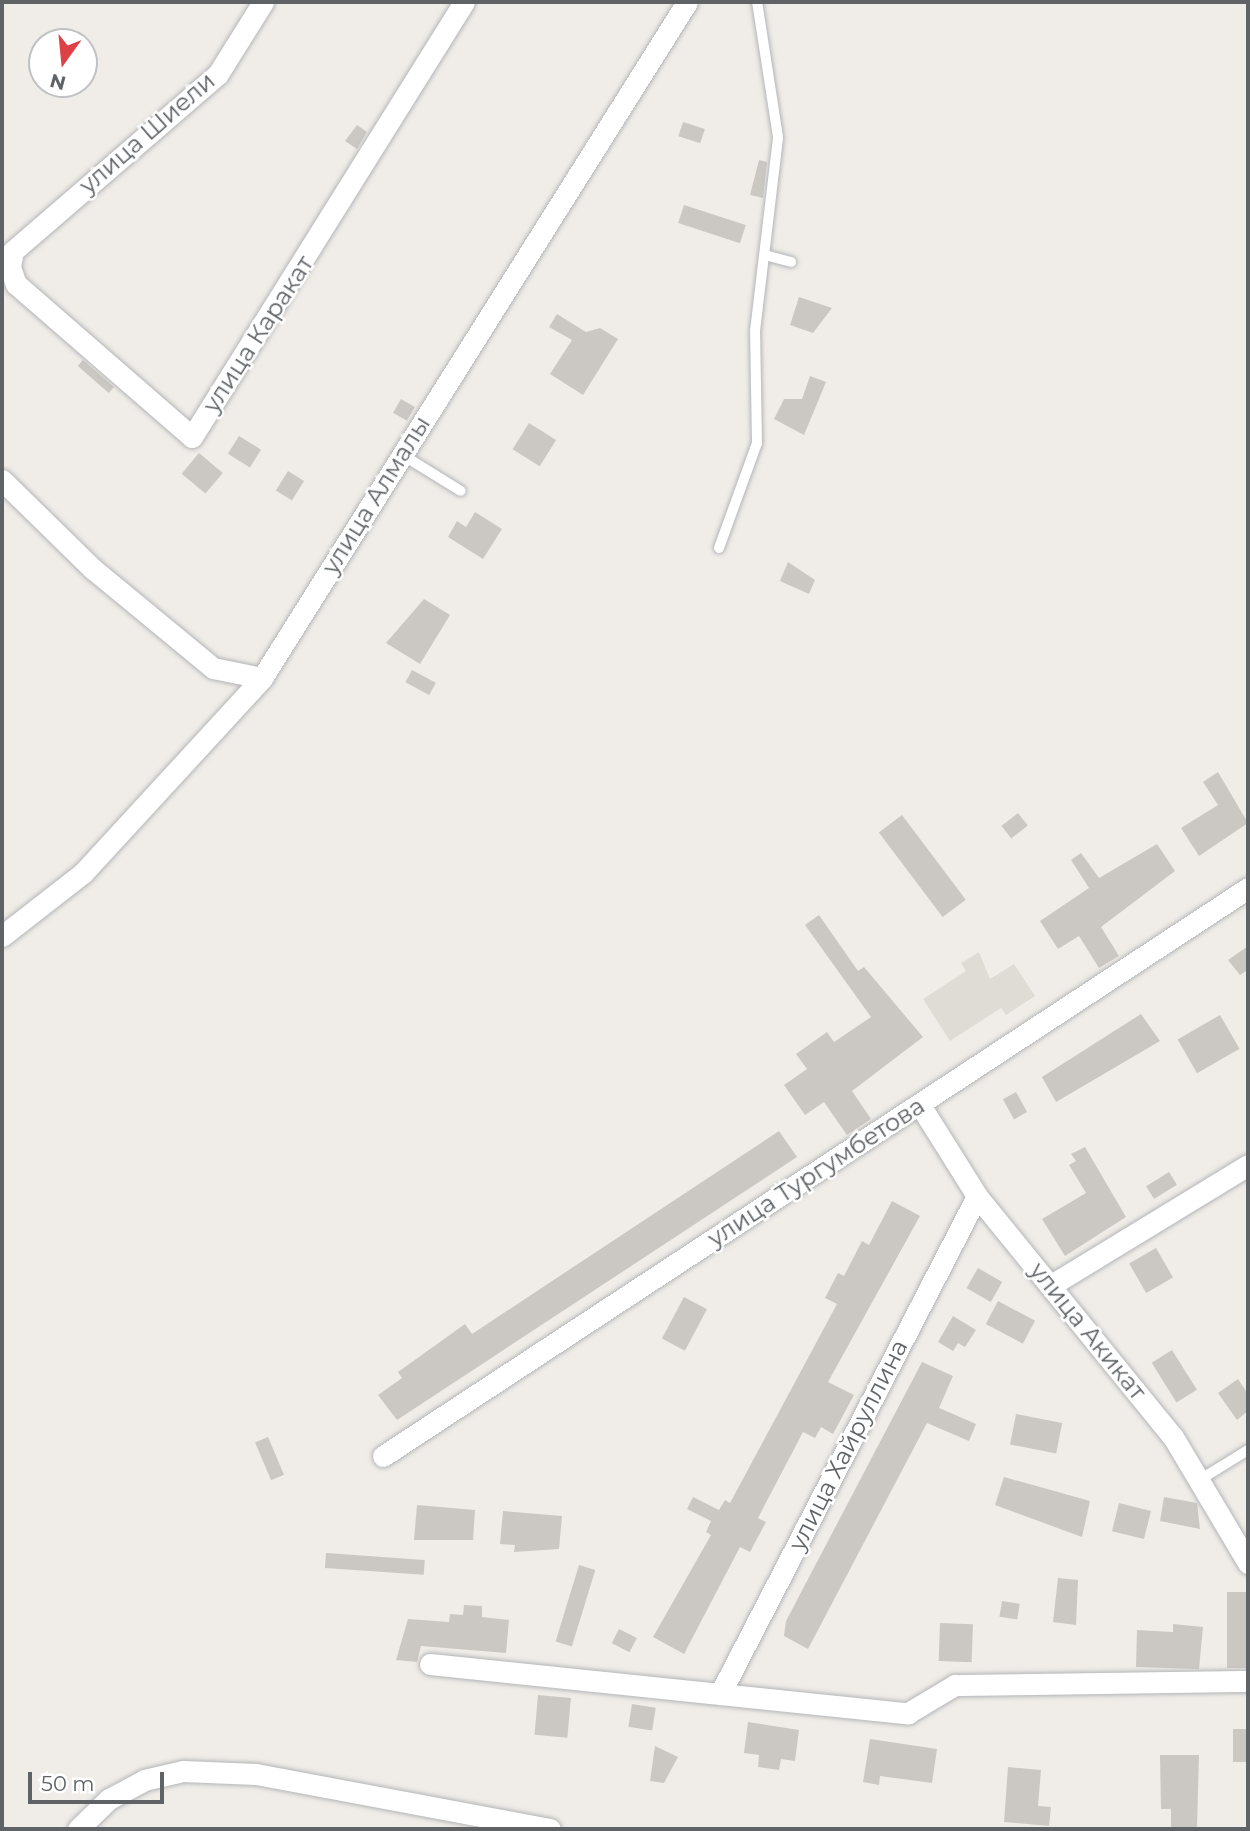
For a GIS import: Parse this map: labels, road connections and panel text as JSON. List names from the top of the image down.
{
  "streets": {
    "street": [
      "улица Шиели",
      "улица Каракат",
      "улица Алмалы",
      "улица Тургумбетова",
      "улица Акикат",
      "улица Хайруллина"
    ]
  },
  "crossings": [
    ["улица Шиели", "улица Каракат"],
    ["улица Тургумбетова", "улица Акикат"],
    ["улица Акикат", "улица Хайруллина"]
  ],
  "scale_bar": "50 m",
  "north": "bottom"
}
